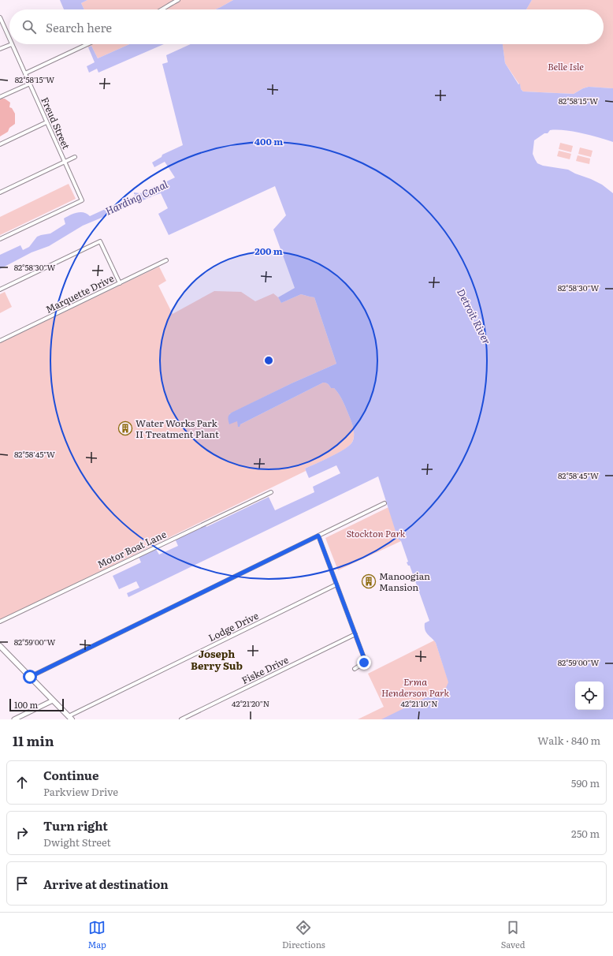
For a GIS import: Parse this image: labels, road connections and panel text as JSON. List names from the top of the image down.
{
  "streets": {
    "street": [
      "Freud Street",
      "Marquette Drive",
      "Motor Boat Lane",
      "Lodge Drive",
      "Fiske Drive"
    ]
  },
  "districts": ["Joseph Berry Sub"],
  "water": ["Harding Canal", "Detroit River"],
  "parks": ["Belle Isle", "Stockton Park", "Erma Henderson Park"],
  "places": {
    "building": ["Water Works Park II Treatment Plant", "Manoogian Mansion"]
  },
  "scale_bar": "100 m",
  "page": {
    "search": "Search here",
    "scale": "100 m",
    "heading": ["11 min", "Walk · 840 m"],
    "list": [
      ["Continue", "Parkview Drive", "590 m"],
      ["Turn right", "Dwight Street", "250 m"],
      "Arrive at destination"
    ],
    "nav": ["Map", "Directions", "Saved"]
  },
  "coordinates": [
    "82°58'15\"W",
    "82°58'30\"W",
    "82°58'45\"W",
    "82°59'00\"W",
    "42°21'20\"N",
    "42°21'10\"N"
  ],
  "rings": ["400 m", "200 m"]
}
